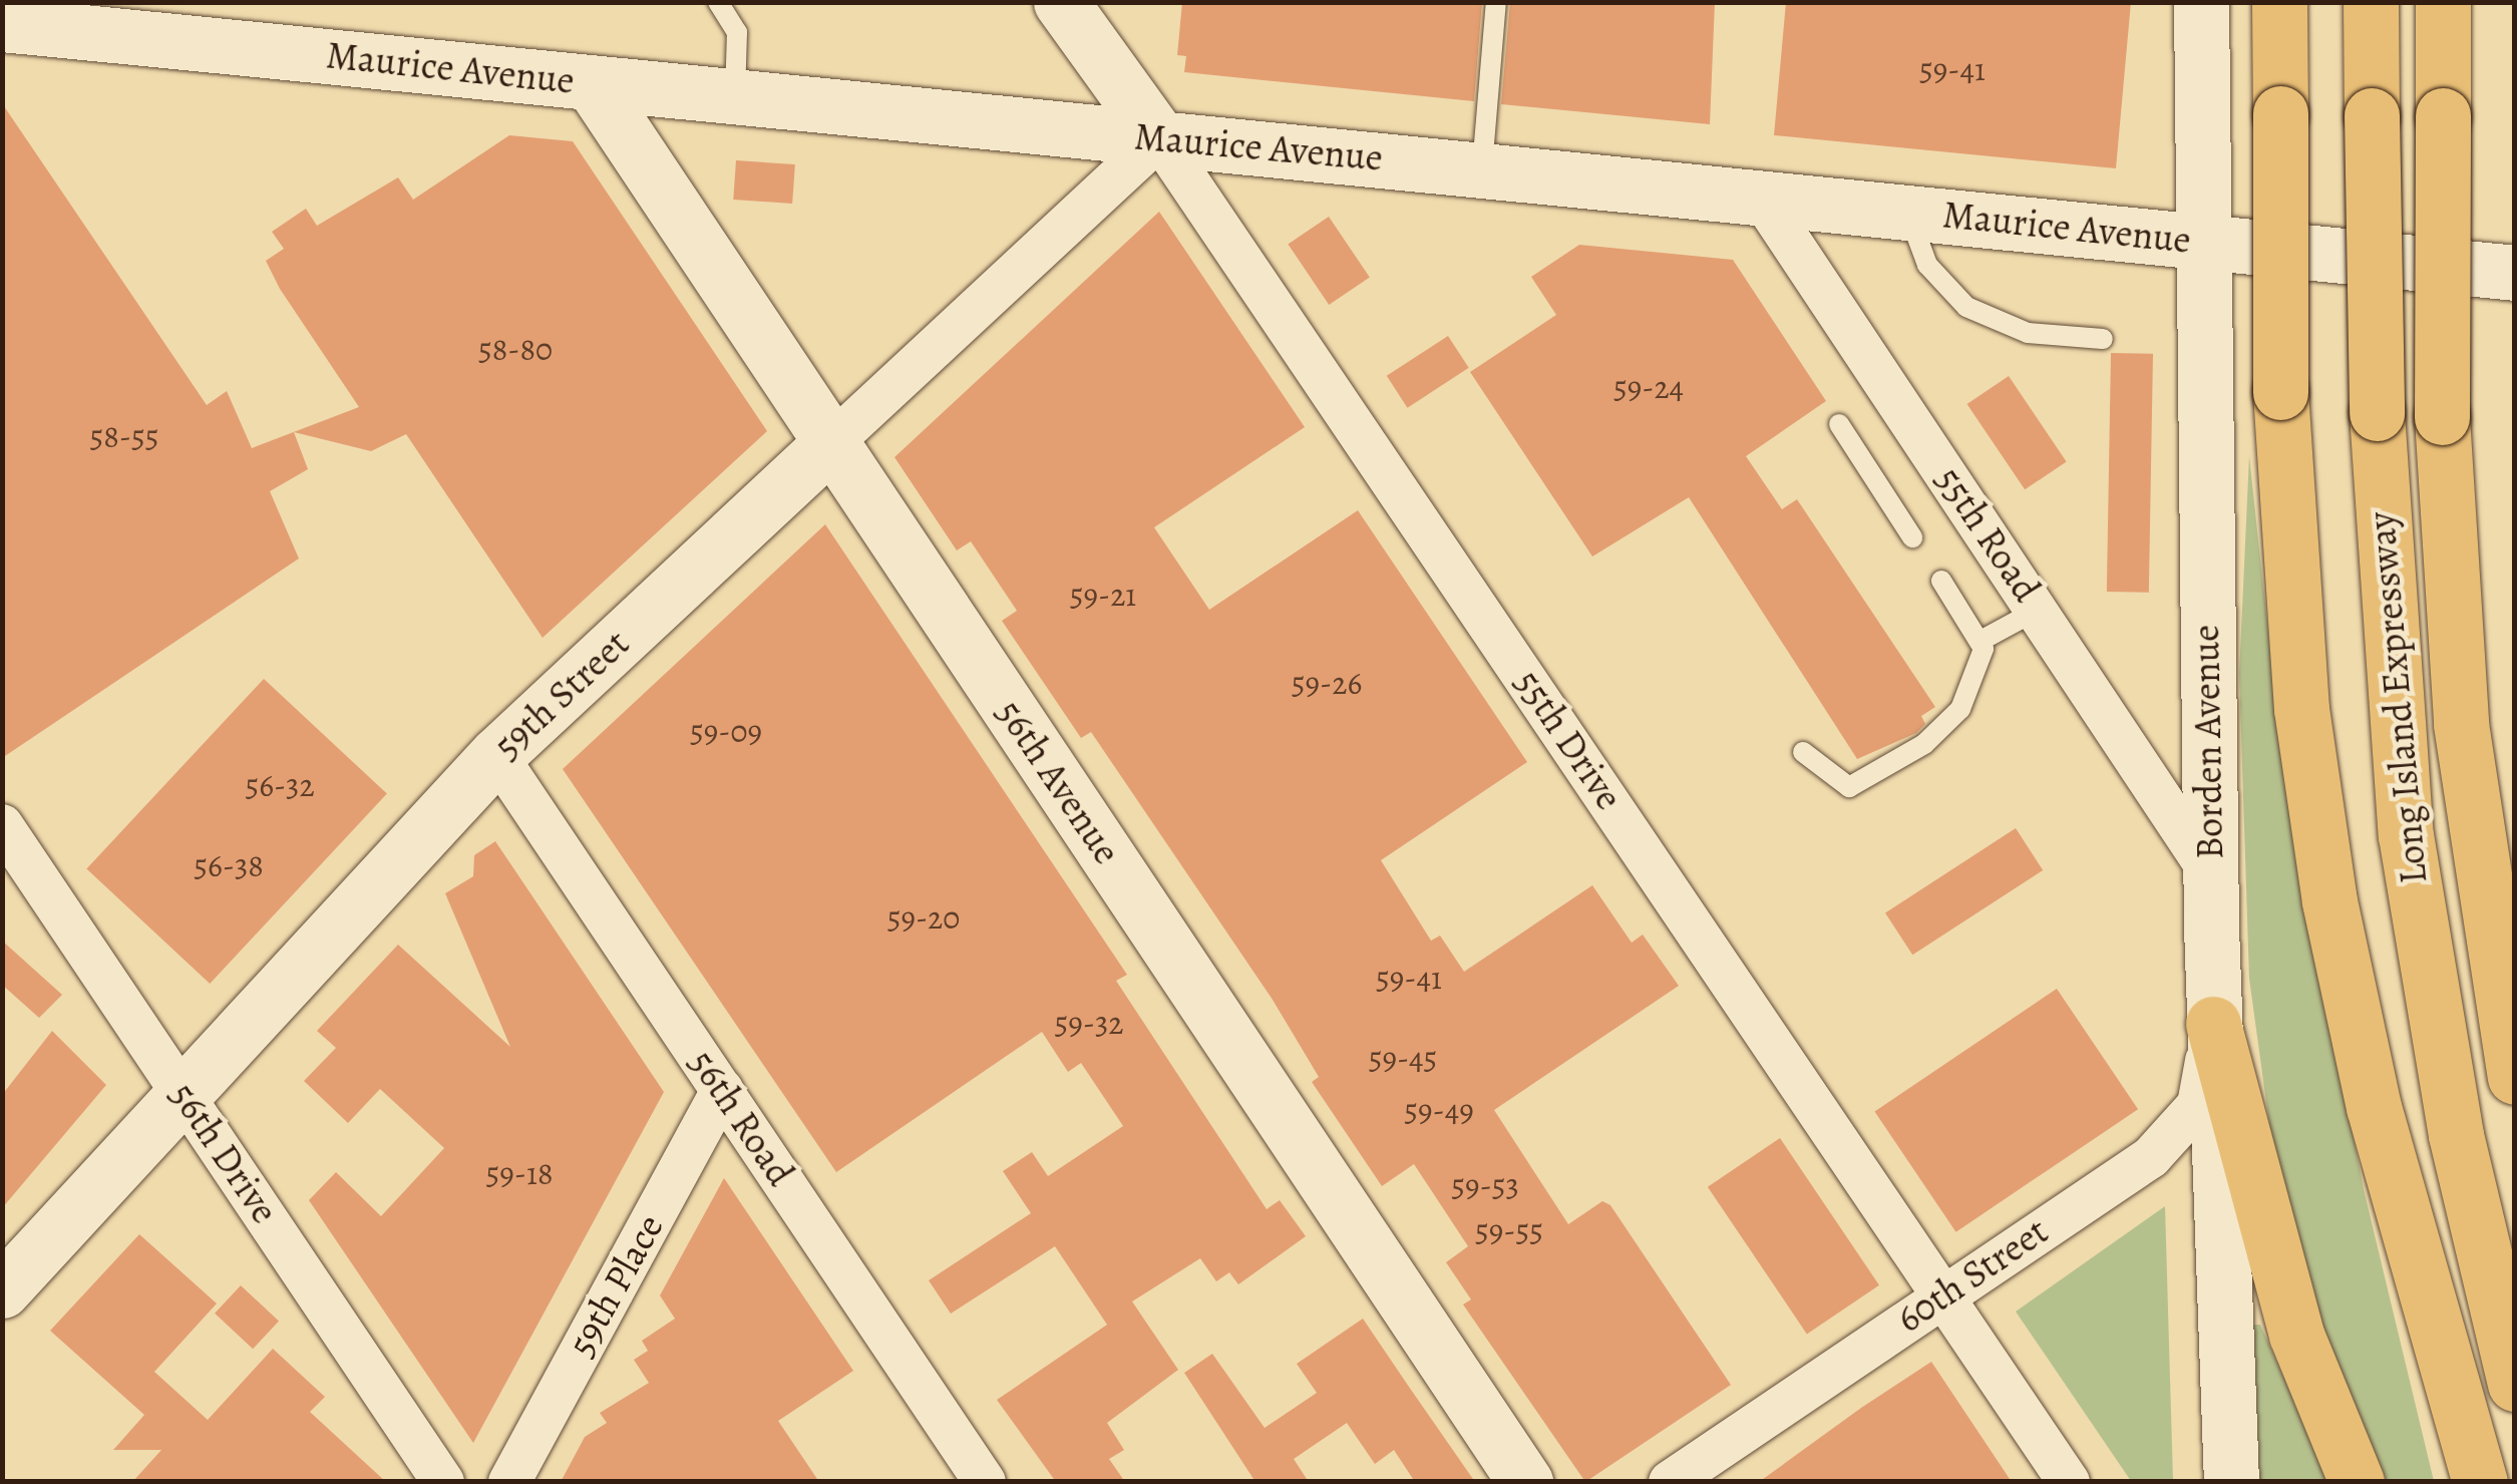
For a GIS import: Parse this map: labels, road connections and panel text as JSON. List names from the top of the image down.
{
  "streets": {
    "highway": ["Long Island Expressway"],
    "main road": [
      "Maurice Avenue",
      "59th Street",
      "55th Drive",
      "Borden Avenue",
      "56th Avenue"
    ],
    "street": [
      "55th Road",
      "56th Road",
      "56th Drive",
      "60th Street",
      "59th Place"
    ]
  },
  "crossings": [
    ["Maurice Avenue", "55th Road"],
    ["Maurice Avenue", "59th Street"],
    ["Maurice Avenue", "55th Drive"],
    ["Maurice Avenue", "Borden Avenue"],
    ["Maurice Avenue", "56th Avenue"],
    ["55th Road", "Borden Avenue"],
    ["59th Street", "55th Drive"],
    ["59th Street", "56th Avenue"],
    ["59th Street", "56th Road"],
    ["59th Street", "56th Drive"],
    ["55th Drive", "60th Street"],
    ["Borden Avenue", "60th Street"],
    ["56th Road", "59th Place"]
  ],
  "house_numbers": [
    "59-41",
    "58-80",
    "59-24",
    "58-55",
    "59-21",
    "59-26",
    "59-09",
    "56-32",
    "56-38",
    "59-20",
    "59-41",
    "59-32",
    "59-45",
    "59-49",
    "59-18",
    "59-53",
    "59-55"
  ]
}
